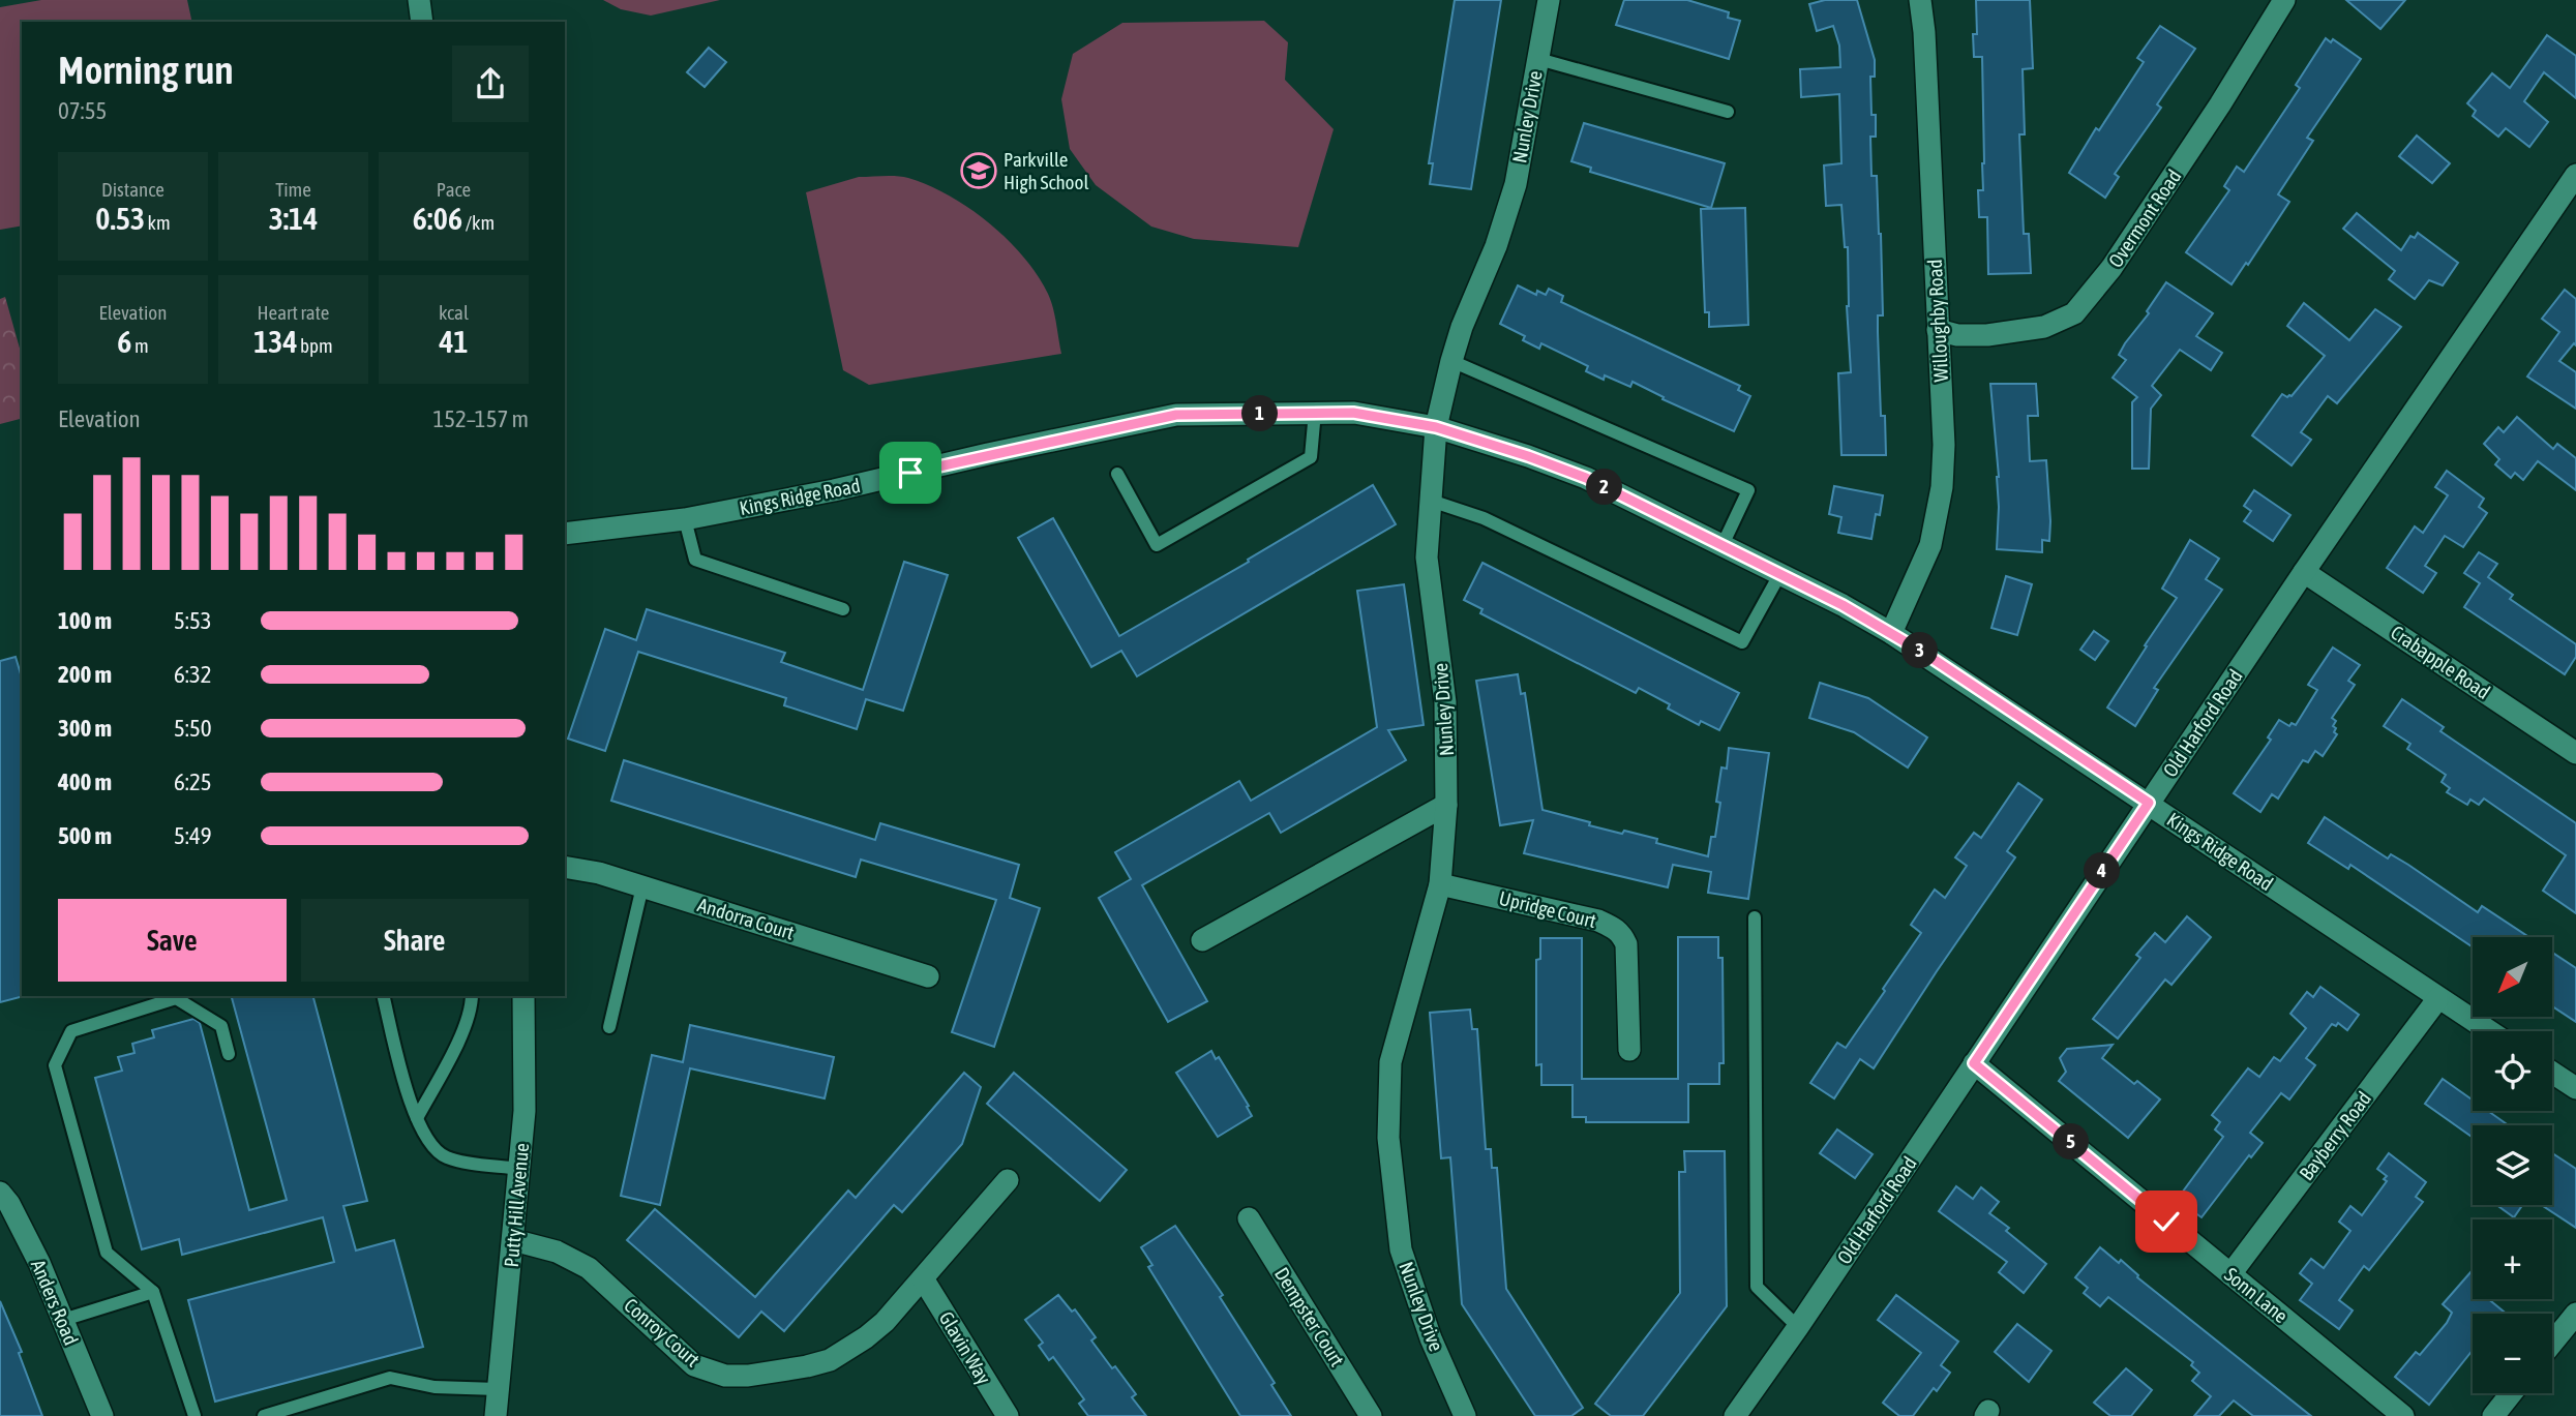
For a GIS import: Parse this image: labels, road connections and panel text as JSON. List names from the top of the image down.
{
  "streets": {
    "street": [
      "Nunley Drive",
      "Overmont Road",
      "Willoughby Road",
      "Kings Ridge Road",
      "Crabapple Road",
      "Old Harford Road",
      "Upridge Court",
      "Andorra Court",
      "Bayberry Road",
      "Putty Hill Avenue",
      "Sonn Lane",
      "Anders Road",
      "Dempster Court",
      "Conroy Court",
      "Glavin Way"
    ]
  },
  "crossings": [
    ["Nunley Drive", "Kings Ridge Road"],
    ["Nunley Drive", "Upridge Court"],
    ["Overmont Road", "Willoughby Road"],
    ["Willoughby Road", "Kings Ridge Road"],
    ["Kings Ridge Road", "Old Harford Road"],
    ["Kings Ridge Road", "Bayberry Road"],
    ["Crabapple Road", "Old Harford Road"],
    ["Old Harford Road", "Sonn Lane"],
    ["Bayberry Road", "Sonn Lane"],
    ["Putty Hill Avenue", "Conroy Court"],
    ["Conroy Court", "Glavin Way"]
  ],
  "places": {
    "school or university": ["Parkville High School"]
  },
  "north": "bottom left",
  "page": {
    "heading": ["Morning run", "07:55"],
    "stats": [
      ["Distance", "0.53 km"],
      ["Time", "3:14"],
      ["Pace", "6:06 /km"],
      ["Elevation", "6 m"],
      ["Heart rate", "134 bpm"],
      ["kcal", "41"]
    ],
    "chart": ["Elevation", "152–157 m"],
    "pins": [
      "1",
      "2",
      "3",
      "4",
      "5"
    ],
    "list": [
      {
        "name": "100 m",
        "note": "5:53"
      },
      {
        "name": "200 m",
        "note": "6:32"
      },
      {
        "name": "300 m",
        "note": "5:50"
      },
      {
        "name": "400 m",
        "note": "6:25"
      },
      {
        "name": "500 m",
        "note": "5:49"
      }
    ],
    "buttons": ["Save", "Share"],
    "map_buttons": ["+", "−"]
  }
}
